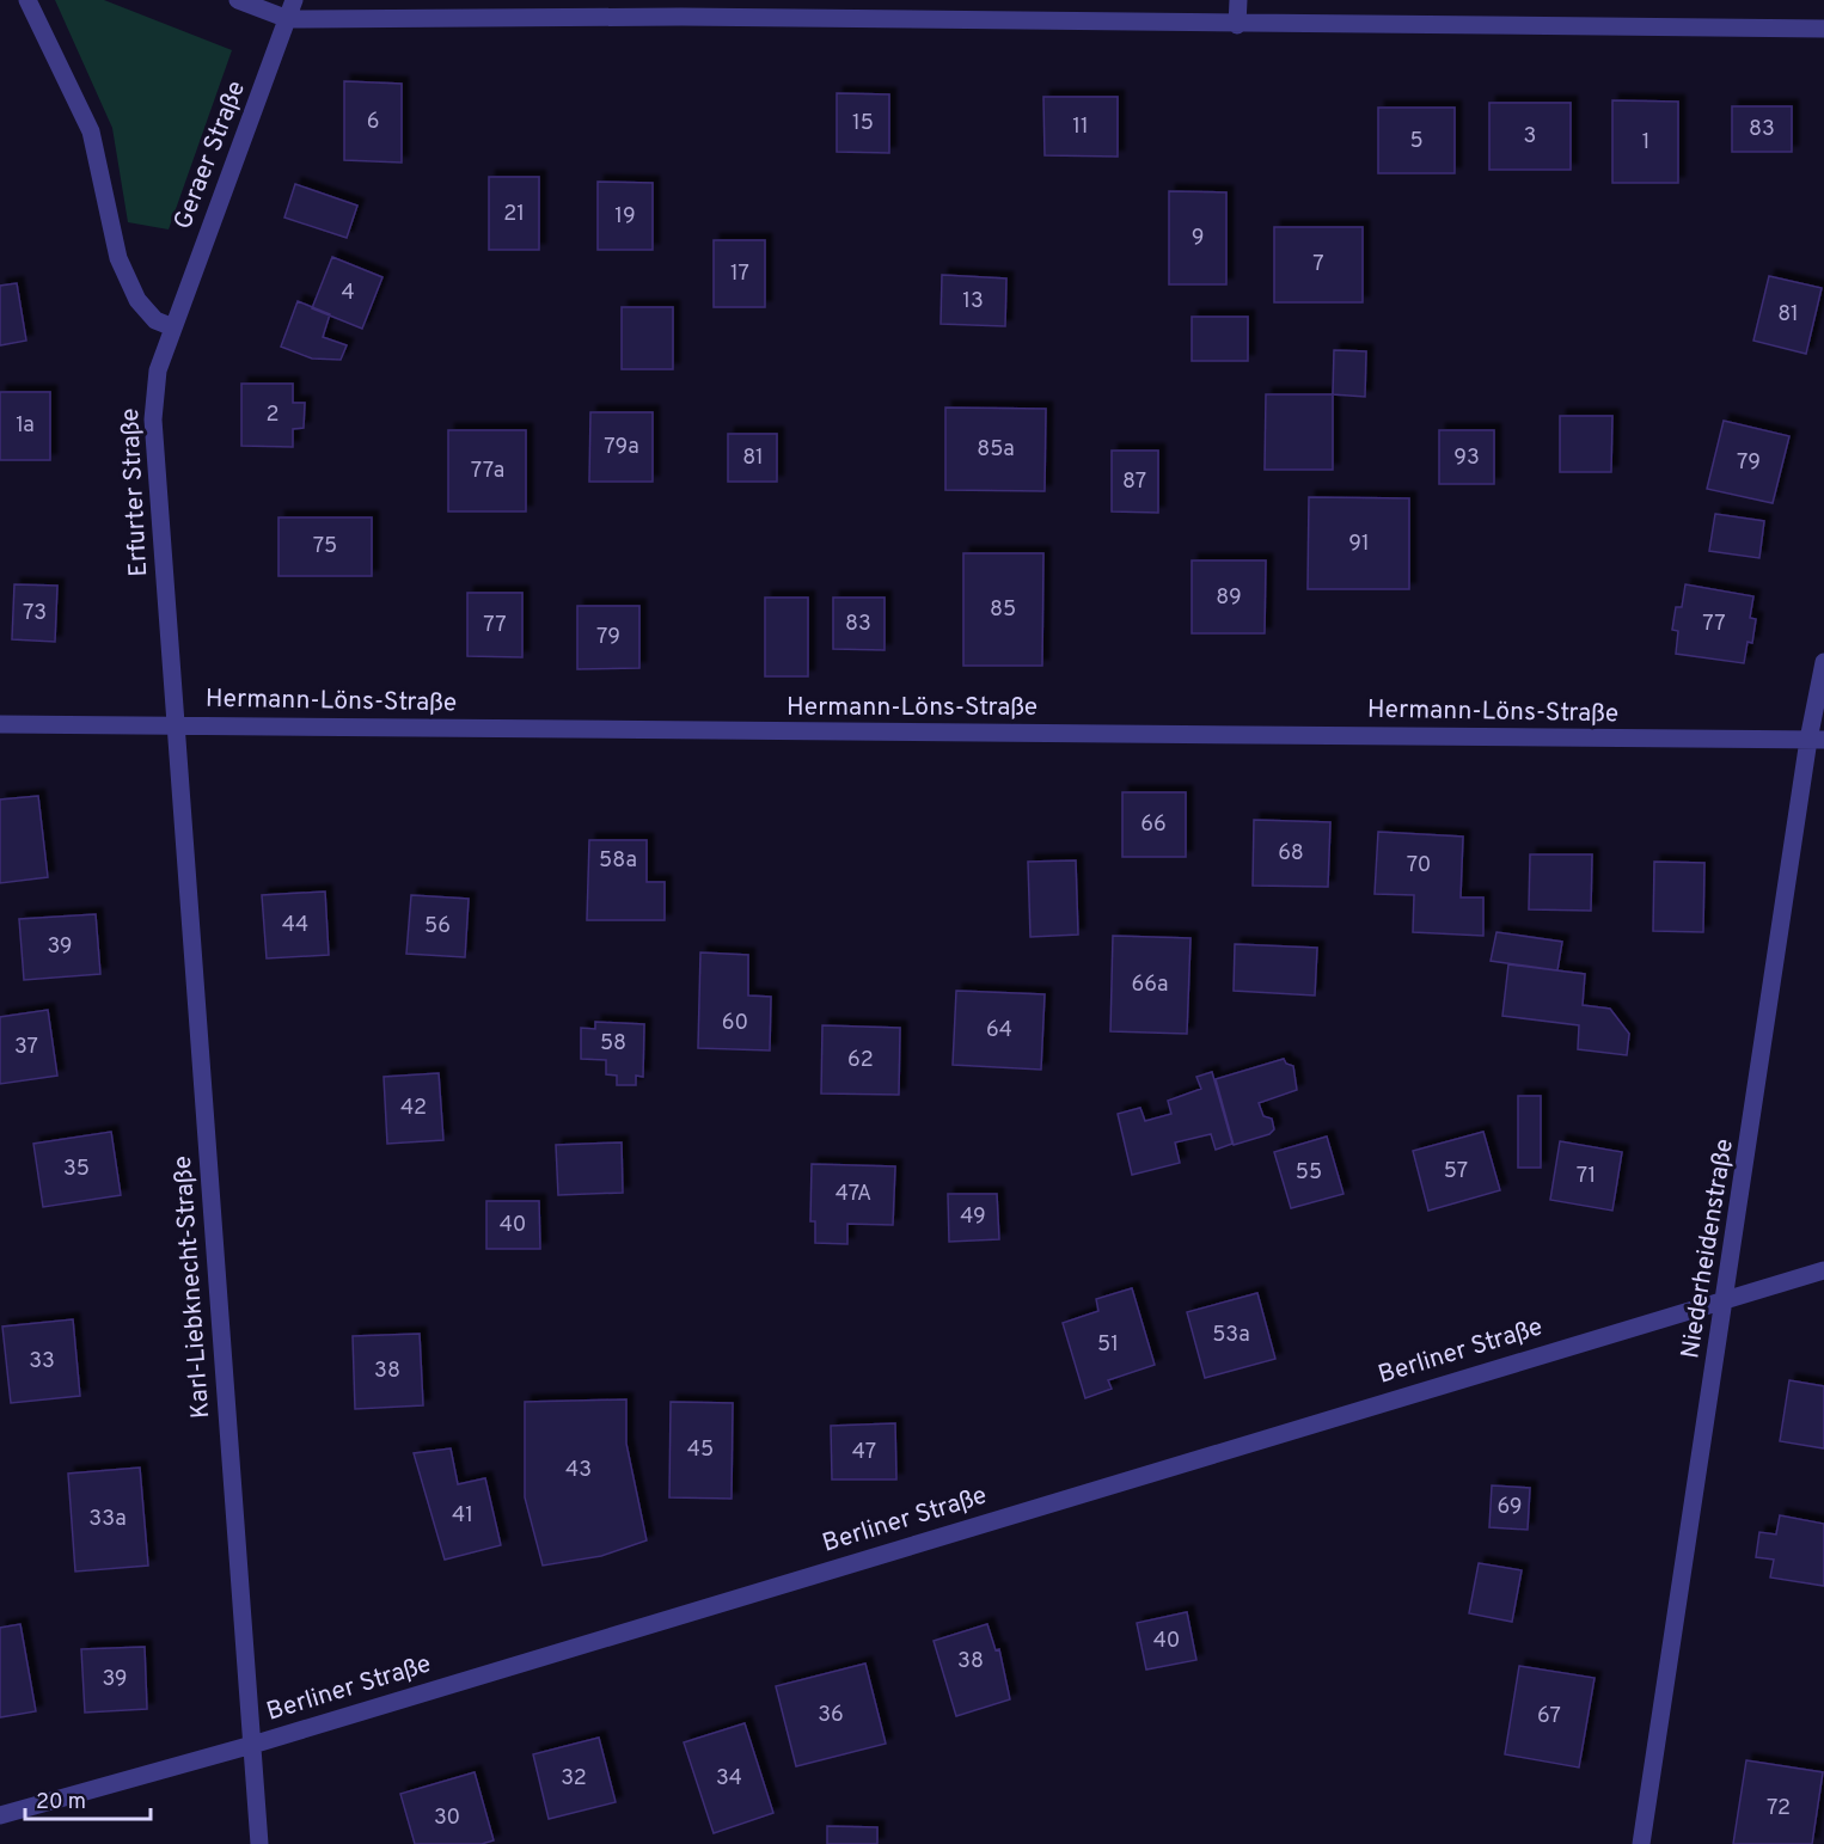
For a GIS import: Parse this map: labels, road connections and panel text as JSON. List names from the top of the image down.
{
  "streets": {
    "street": [
      "Geraer Straße",
      "Erfurter Straße",
      "Hermann-Löns-Straße",
      "Niederheidenstraße",
      "Karl-Liebknecht-Straße",
      "Berliner Straße"
    ]
  },
  "crossings": [
    ["Geraer Straße", "Erfurter Straße"],
    ["Erfurter Straße", "Hermann-Löns-Straße"],
    ["Erfurter Straße", "Karl-Liebknecht-Straße"],
    ["Hermann-Löns-Straße", "Niederheidenstraße"],
    ["Hermann-Löns-Straße", "Karl-Liebknecht-Straße"],
    ["Niederheidenstraße", "Berliner Straße"],
    ["Karl-Liebknecht-Straße", "Berliner Straße"]
  ],
  "house_numbers": [
    "6",
    "15",
    "11",
    "83",
    "3",
    "5",
    "1",
    "21",
    "19",
    "9",
    "7",
    "17",
    "4",
    "13",
    "81",
    "2",
    "1a",
    "79a",
    "85a",
    "81",
    "93",
    "79",
    "77a",
    "87",
    "91",
    "75",
    "89",
    "85",
    "73",
    "83",
    "77",
    "77",
    "79",
    "66",
    "68",
    "58a",
    "70",
    "44",
    "56",
    "39",
    "66a",
    "60",
    "64",
    "58",
    "37",
    "62",
    "42",
    "35",
    "57",
    "55",
    "71",
    "47A",
    "49",
    "40",
    "53a",
    "51",
    "33",
    "38",
    "45",
    "47",
    "43",
    "69",
    "41",
    "33a",
    "40",
    "38",
    "39",
    "36",
    "67",
    "32",
    "34",
    "72",
    "30"
  ],
  "scale_bar": "20 m"
}
